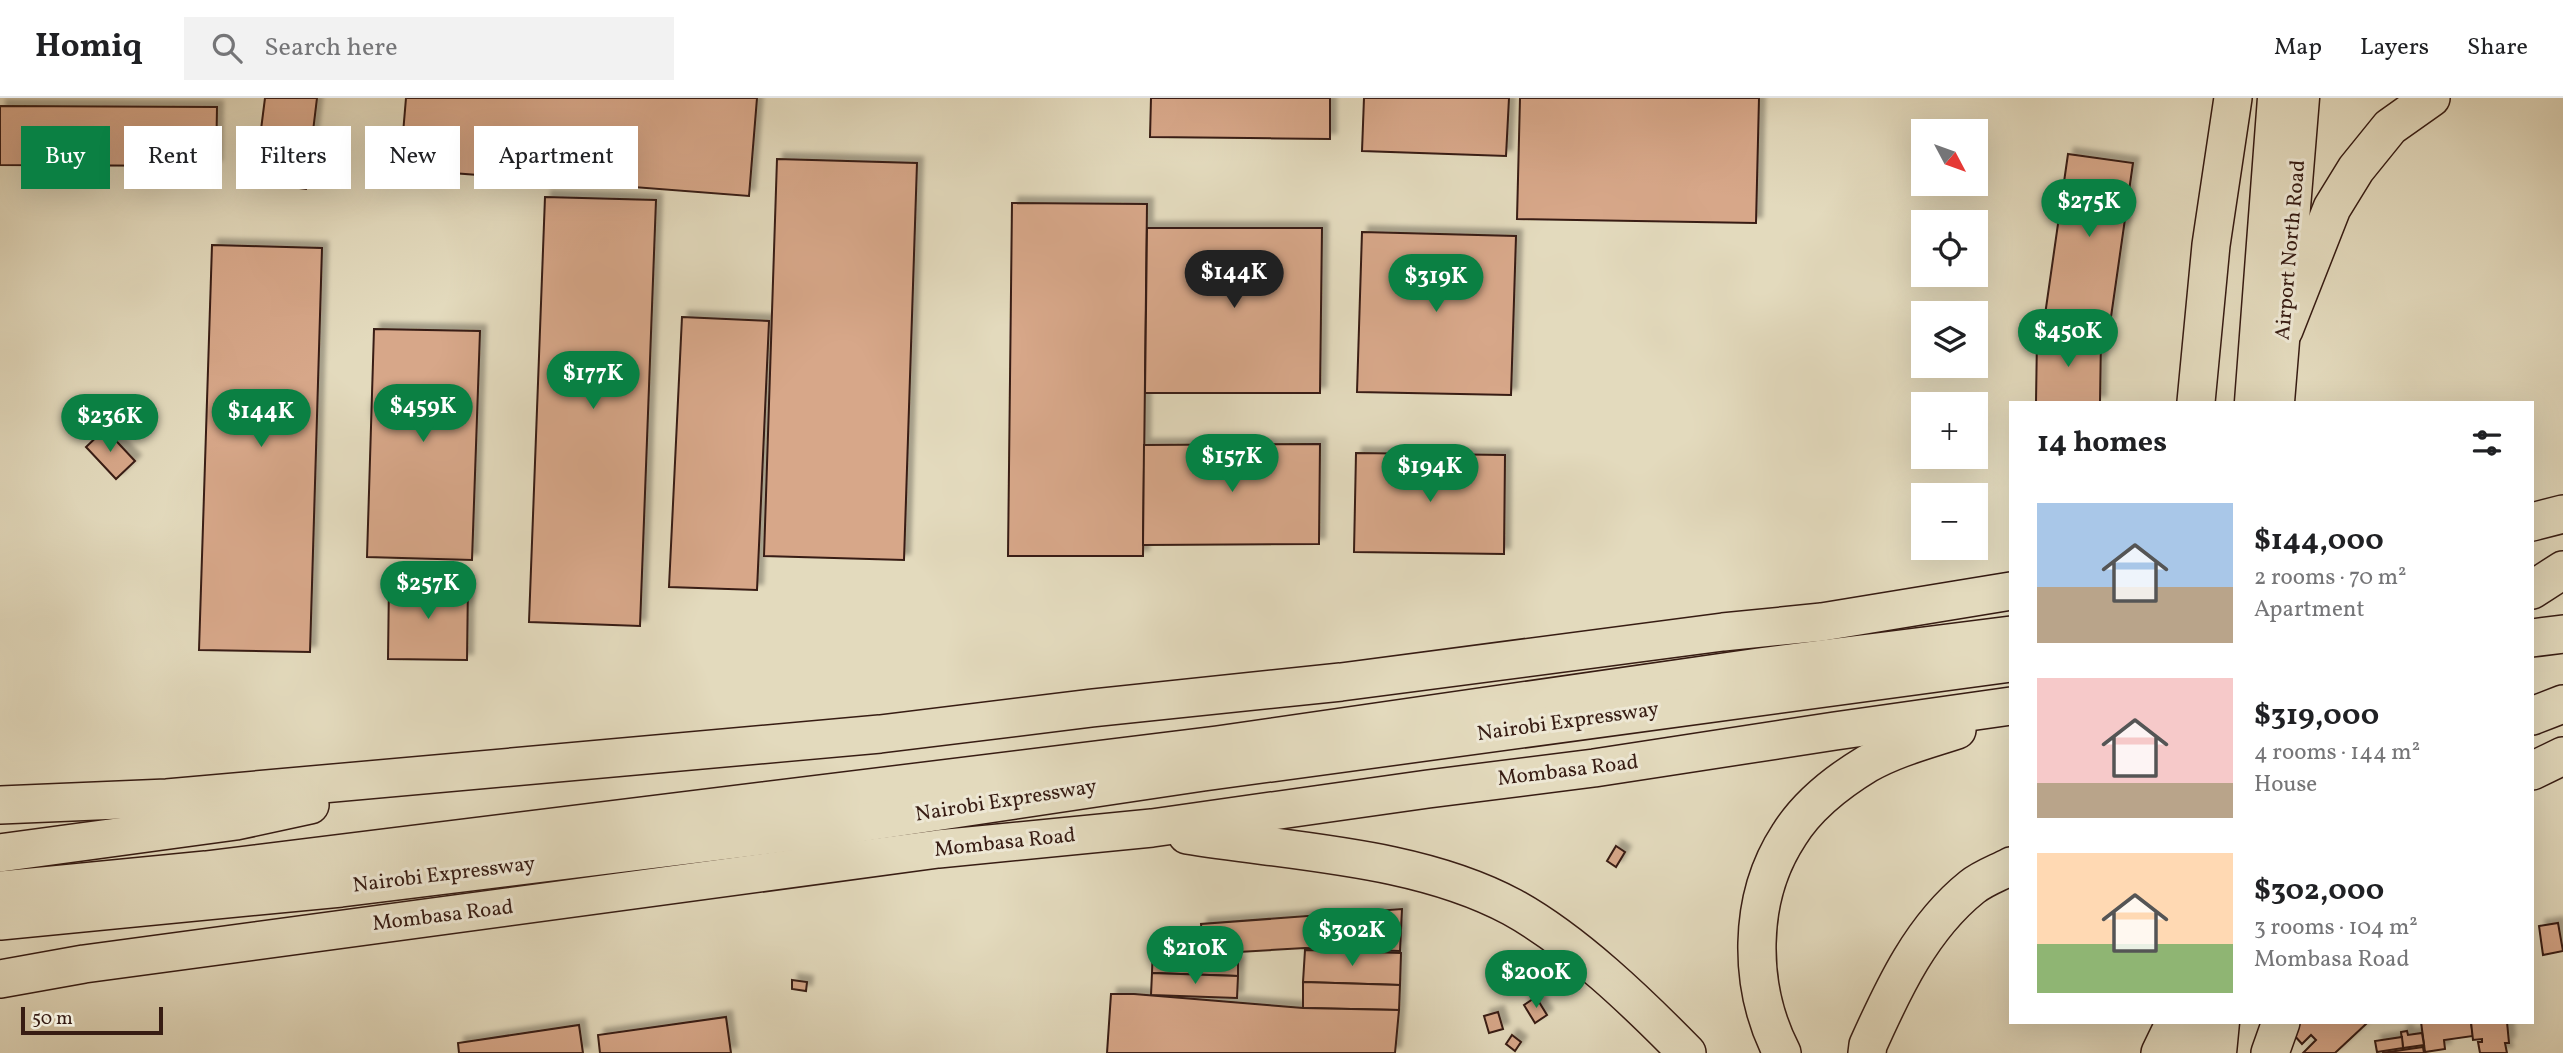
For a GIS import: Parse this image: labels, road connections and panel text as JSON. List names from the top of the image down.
{
  "streets": {
    "highway": ["Nairobi Expressway", "Mombasa Road"],
    "main road": ["Airport North Road"]
  },
  "scale_bar": "50 m",
  "north": "bottom right",
  "page": {
    "header": "Homiq",
    "search": "Search here",
    "nav": ["Map", "Layers", "Share"],
    "map_buttons": ["+", "−"],
    "chip": [
      "Buy",
      "Rent",
      "Filters",
      "New",
      "Apartment"
    ],
    "price": [
      "$275K",
      "$144K",
      "$319K",
      "$450K",
      "$177K",
      "$459K",
      "$144K",
      "$236K",
      "$157K",
      "$194K",
      "$257K",
      "$302K",
      "$210K",
      "$200K"
    ],
    "heading": "14 homes",
    "list": [
      {
        "name": "$144,000",
        "note": "2 rooms · 70 m² · Apartment"
      },
      {
        "name": "$319,000",
        "note": "4 rooms · 144 m² · House"
      },
      {
        "name": "$302,000",
        "note": "3 rooms · 104 m² · Mombasa Road"
      }
    ],
    "scale": "50 m"
  }
}
